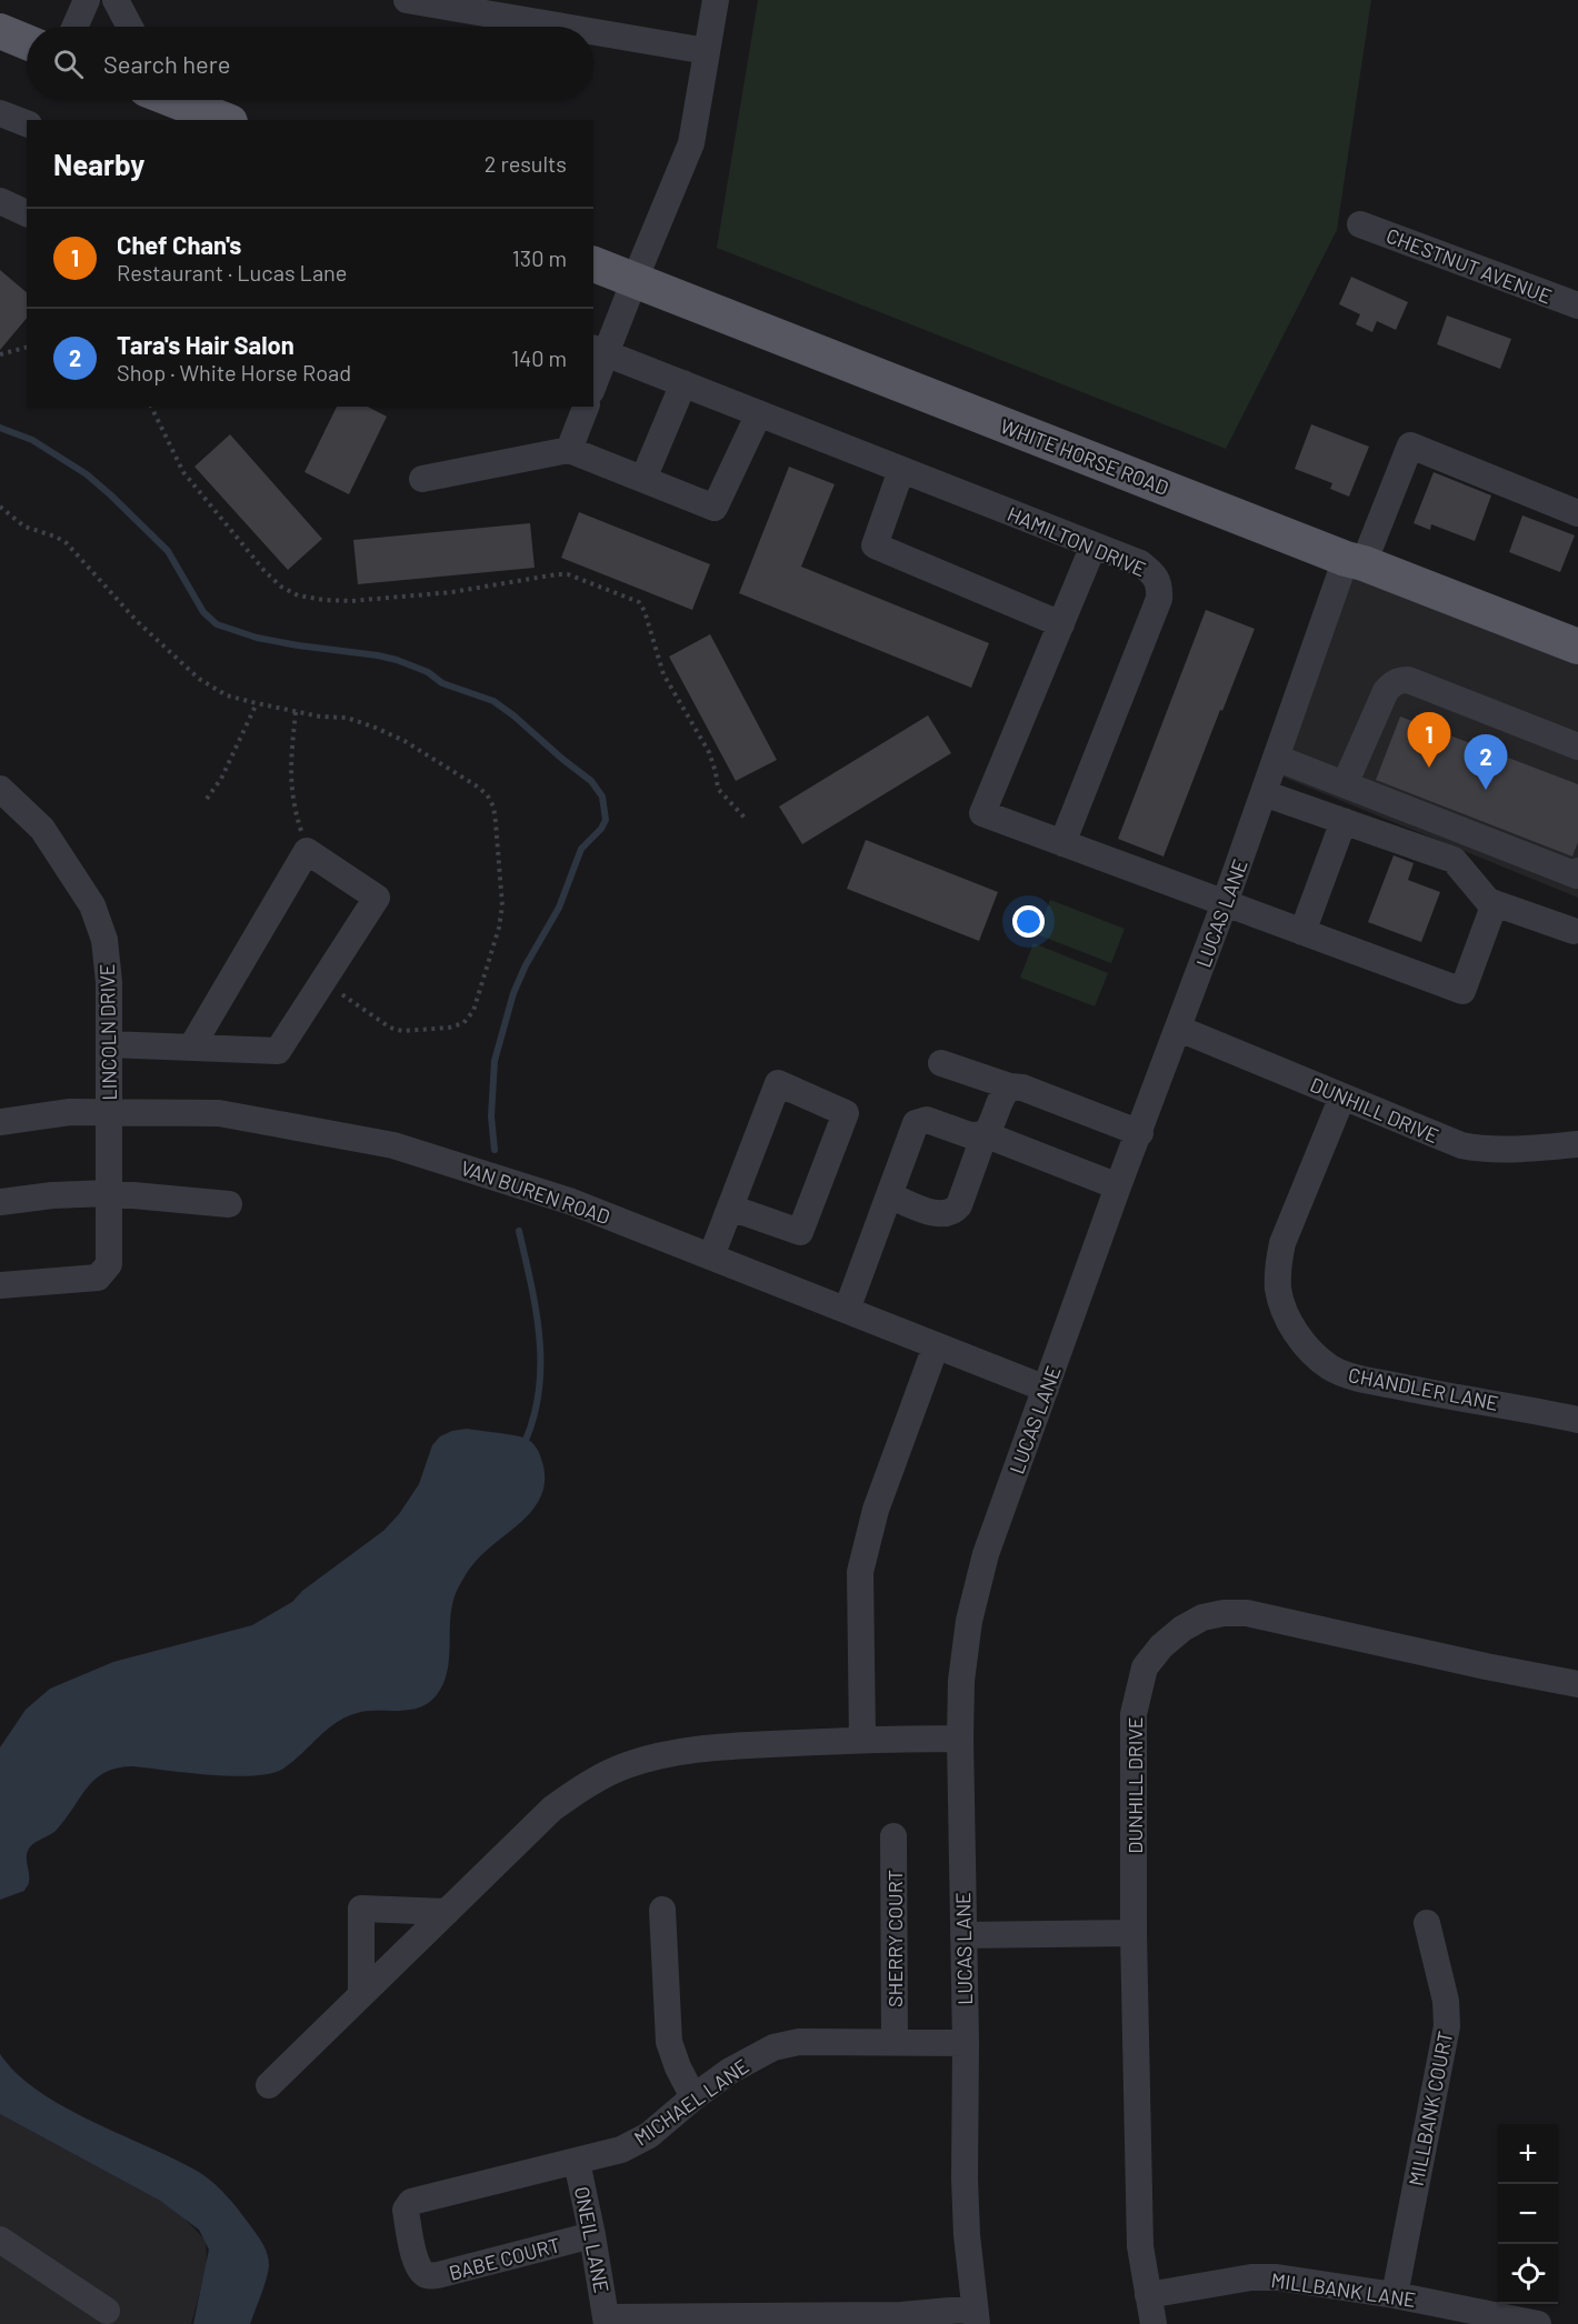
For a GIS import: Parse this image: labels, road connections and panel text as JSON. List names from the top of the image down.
{
  "streets": {
    "main road": ["WHITE HORSE ROAD"],
    "street": [
      "CHESTNUT AVENUE",
      "HAMILTON DRIVE",
      "LUCAS LANE",
      "LINCOLN DRIVE",
      "DUNHILL DRIVE",
      "VAN BUREN ROAD",
      "CHANDLER LANE",
      "SHERRY COURT",
      "MICHAEL LANE",
      "MILLBANK COURT",
      "ONEIL LANE",
      "BABE COURT",
      "MILLBANK LANE"
    ]
  },
  "crossings": [
    ["WHITE HORSE ROAD", "LUCAS LANE"],
    ["LUCAS LANE", "DUNHILL DRIVE"],
    ["LUCAS LANE", "VAN BUREN ROAD"],
    ["LUCAS LANE", "MICHAEL LANE"],
    ["LINCOLN DRIVE", "VAN BUREN ROAD"],
    ["DUNHILL DRIVE", "CHANDLER LANE"],
    ["DUNHILL DRIVE", "MILLBANK LANE"],
    ["SHERRY COURT", "MICHAEL LANE"],
    ["MICHAEL LANE", "ONEIL LANE"],
    ["MICHAEL LANE", "BABE COURT"],
    ["MILLBANK COURT", "MILLBANK LANE"],
    ["ONEIL LANE", "BABE COURT"]
  ],
  "page": {
    "search": "Search here",
    "heading": ["Nearby", "2 results"],
    "list": [
      {
        "mark": "1",
        "name": "Chef Chan's",
        "note": "Restaurant · Lucas Lane",
        "value": "130 m"
      },
      {
        "mark": "2",
        "name": "Tara's Hair Salon",
        "note": "Shop · White Horse Road",
        "value": "140 m"
      }
    ],
    "pins": ["1", "2"],
    "map_buttons": ["+", "−"]
  }
}
